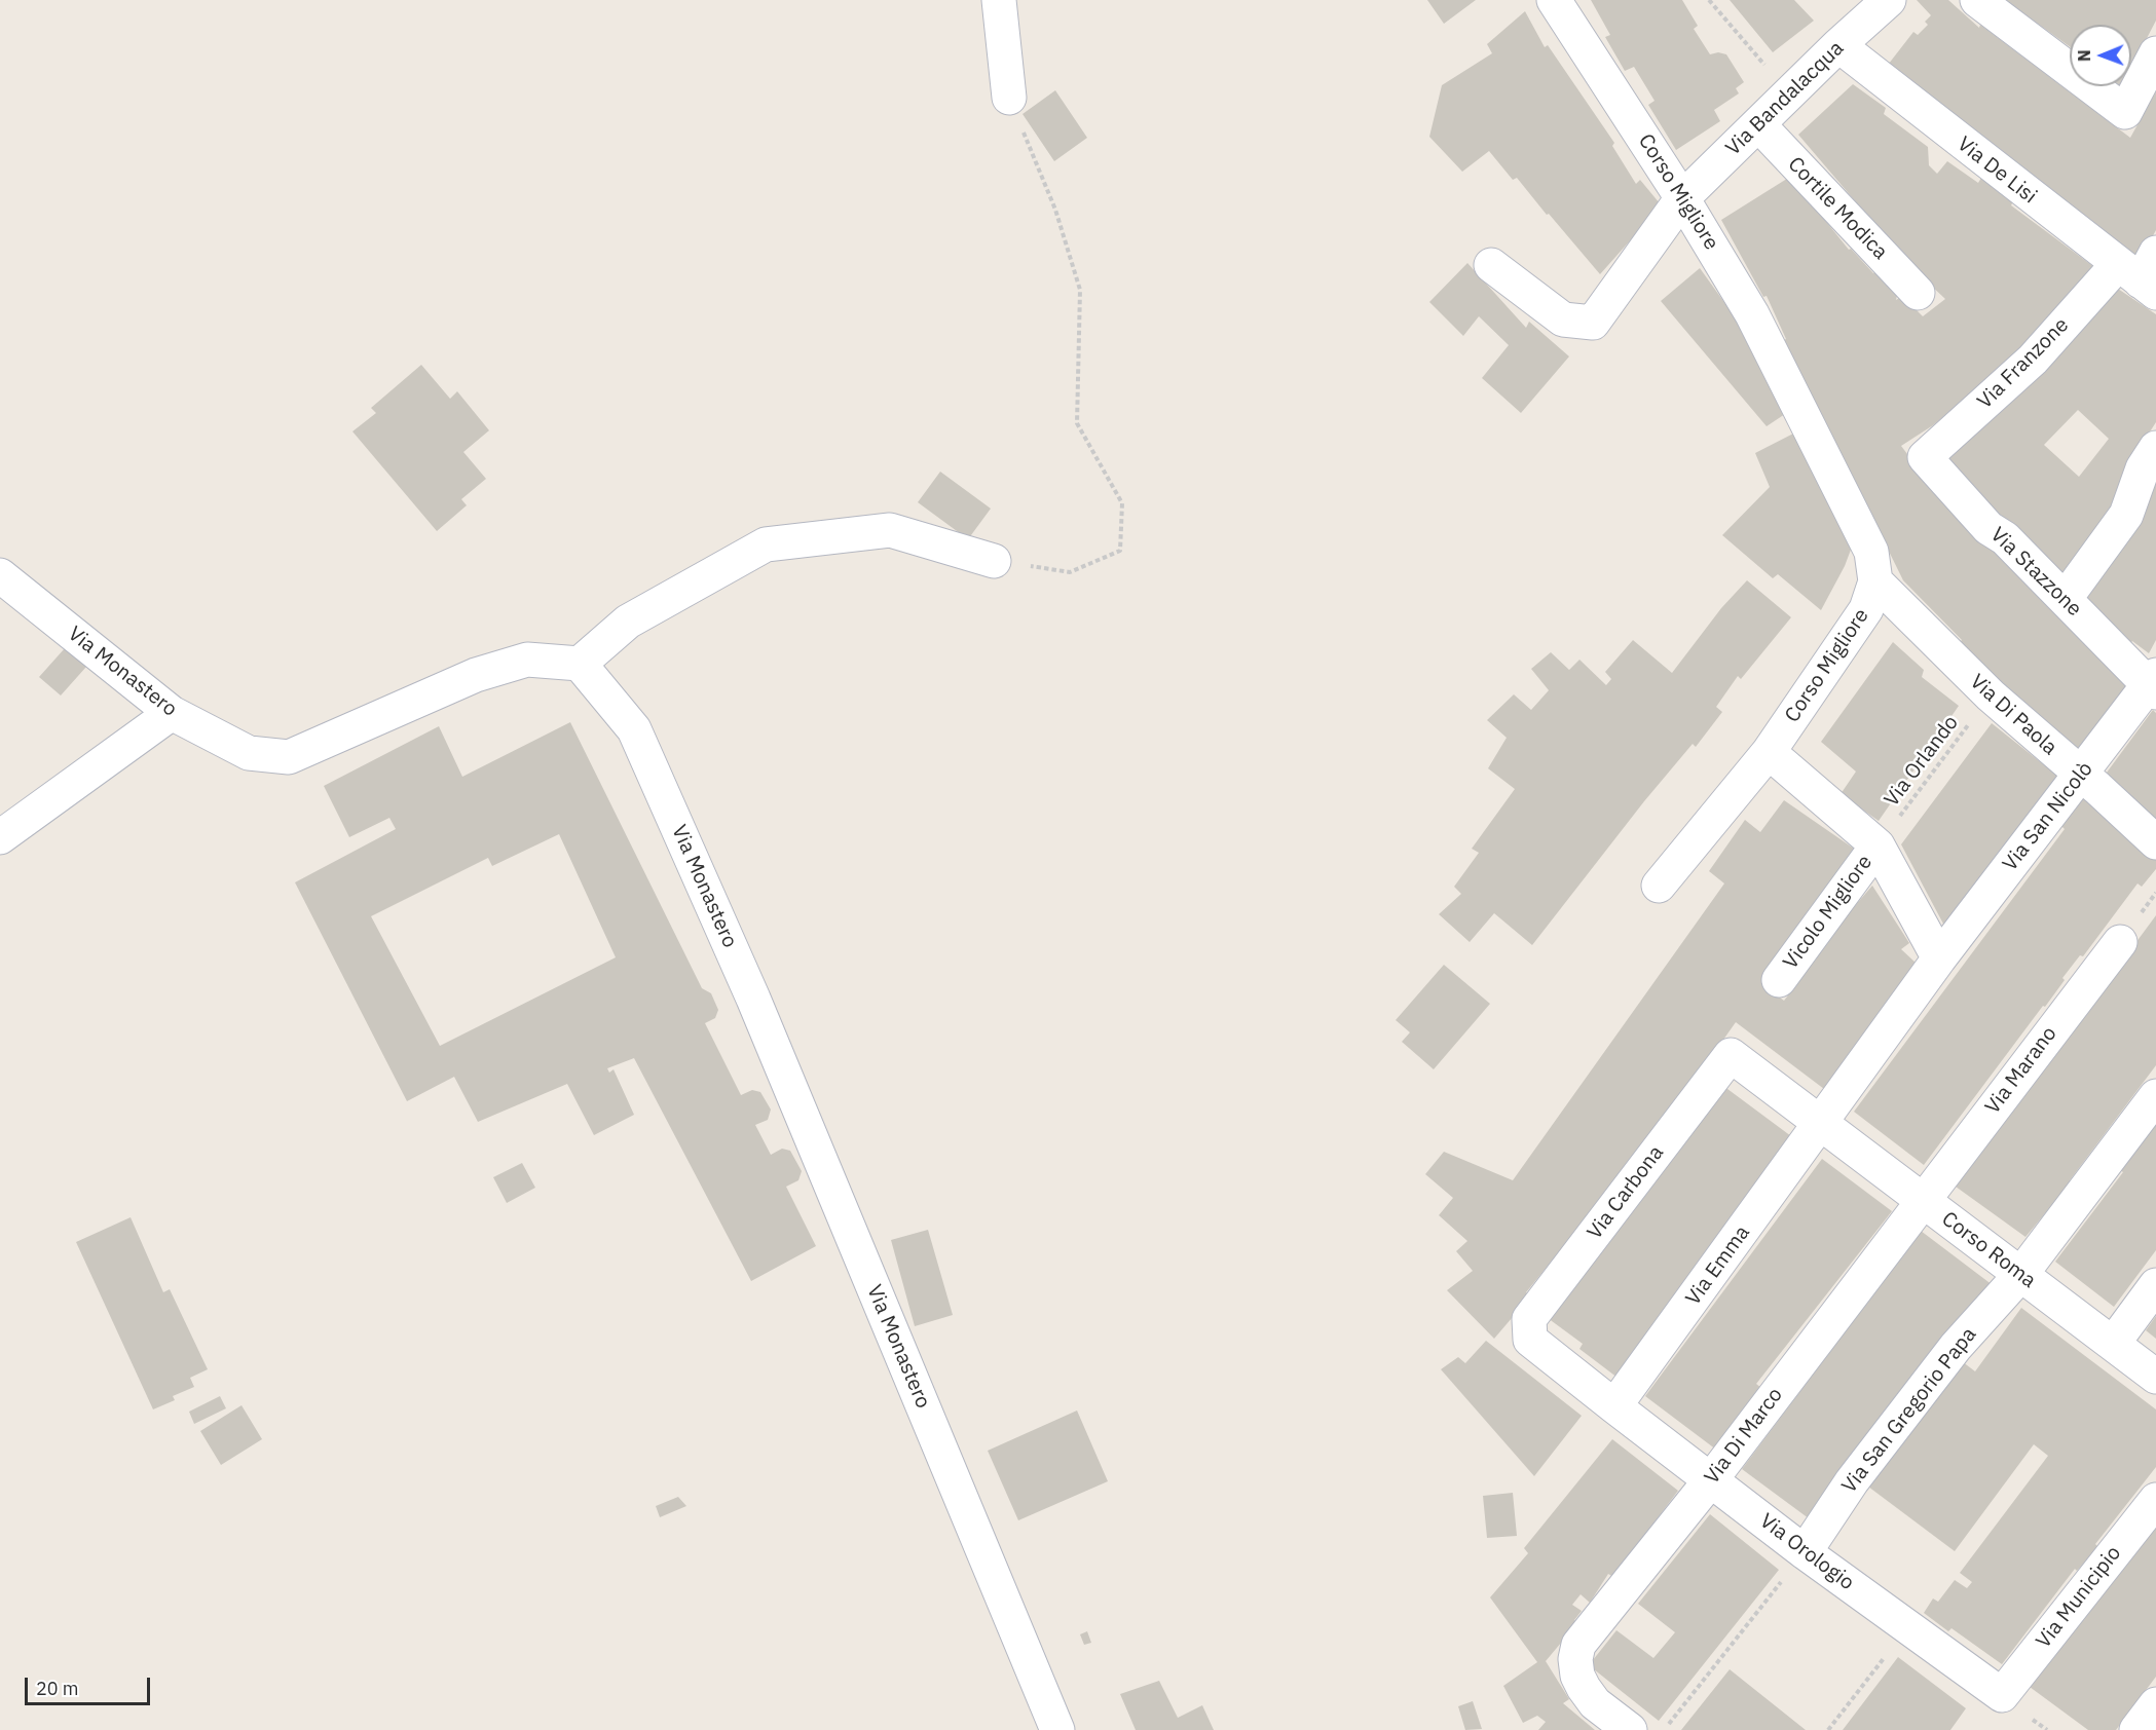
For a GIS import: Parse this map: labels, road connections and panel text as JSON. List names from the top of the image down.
{
  "streets": {
    "street": [
      "Via Bandalacqua",
      "Via De Lisi",
      "Corso Migliore",
      "Cortile Modica",
      "Via Franzone",
      "Via Stazzone",
      "Via Monastero",
      "Via Di Paola",
      "Via San Nicolò",
      "Vicolo Migliore",
      "Via Marano",
      "Via Carbona",
      "Corso Roma",
      "Via Emma",
      "Via San Gregorio Papa",
      "Via Di Marco",
      "Via Orologio",
      "Via Municipio"
    ],
    "path": ["Via Orlando"]
  },
  "crossings": [
    ["Via Bandalacqua", "Via De Lisi"],
    ["Via Bandalacqua", "Corso Migliore"],
    ["Via Bandalacqua", "Cortile Modica"],
    ["Via De Lisi", "Via Franzone"],
    ["Corso Migliore", "Via Di Paola"],
    ["Via Franzone", "Via Stazzone"],
    ["Via Stazzone", "Via San Nicolò"],
    ["Via Di Paola", "Via Orlando"],
    ["Via Di Paola", "Via San Nicolò"],
    ["Via Orlando", "Vicolo Migliore"],
    ["Via Marano", "Corso Roma"],
    ["Via Marano", "Via Di Marco"],
    ["Via Carbona", "Corso Roma"],
    ["Via Carbona", "Via Emma"],
    ["Via Carbona", "Via Orologio"],
    ["Corso Roma", "Via Emma"],
    ["Corso Roma", "Via San Gregorio Papa"],
    ["Corso Roma", "Via Di Marco"],
    ["Via Emma", "Via Orologio"],
    ["Via San Gregorio Papa", "Via Orologio"],
    ["Via Di Marco", "Via Orologio"],
    ["Via Orologio", "Via Municipio"]
  ],
  "scale_bar": "20 m",
  "north": "left"
}
